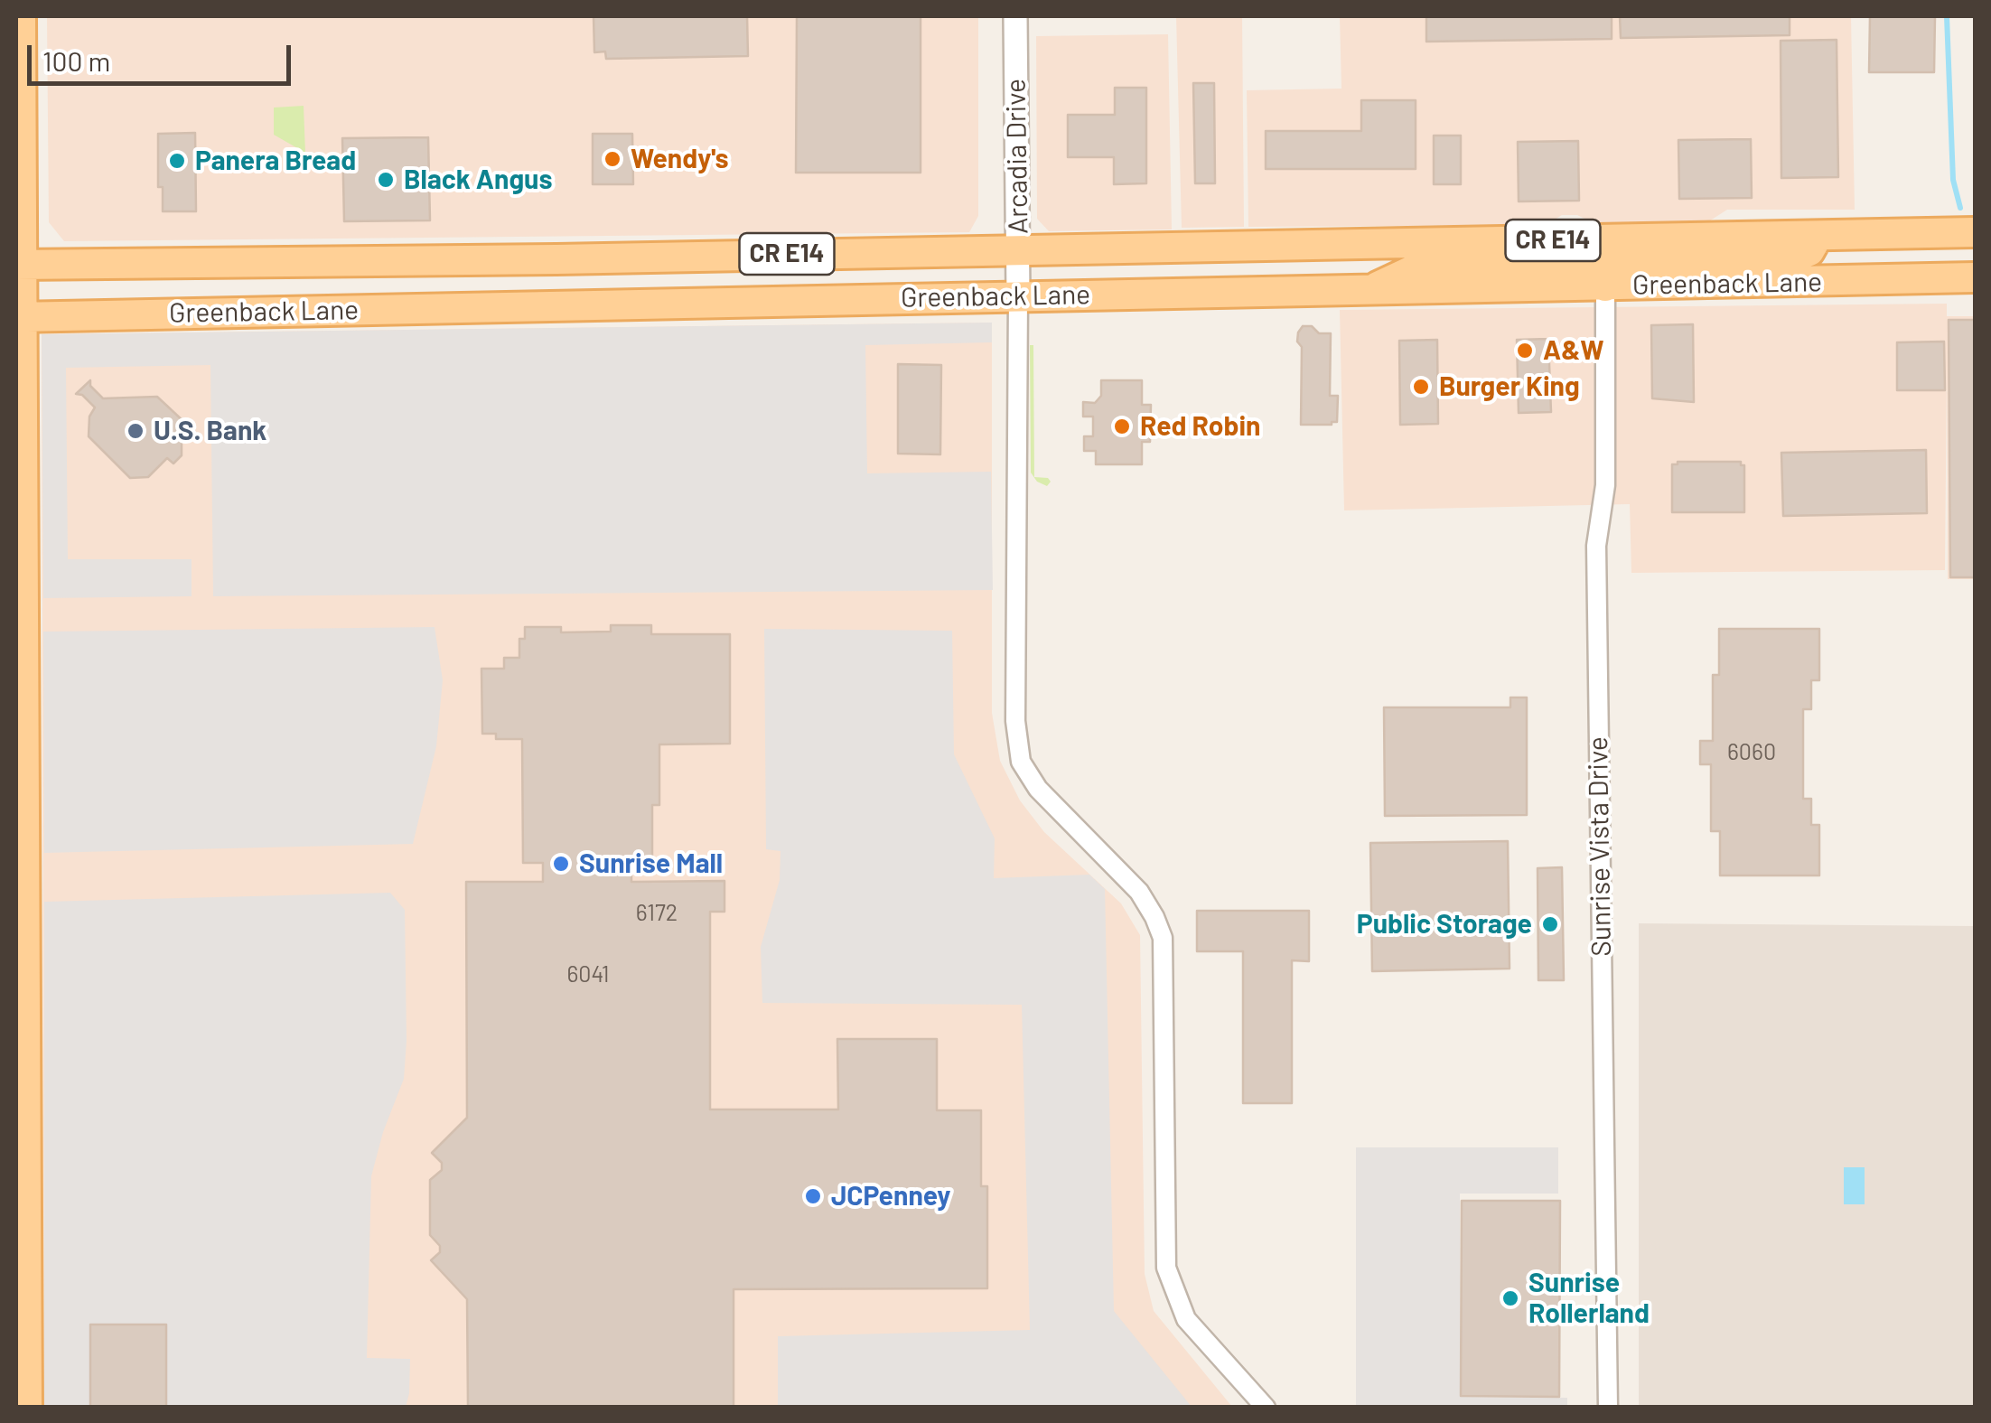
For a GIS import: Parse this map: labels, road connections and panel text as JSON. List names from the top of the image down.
{
  "streets": {
    "main road": ["CR E14", "Greenback Lane"],
    "street": ["Arcadia Drive", "Sunrise Vista Drive"]
  },
  "crossings": [
    ["Arcadia Drive", "Greenback Lane"],
    ["Greenback Lane", "Sunrise Vista Drive"]
  ],
  "places": [
    "Wendy's",
    "Panera Bread",
    "Black Angus",
    "A&W",
    "Burger King",
    "Red Robin",
    "U.S. Bank",
    "Sunrise Mall",
    "Public Storage",
    "JCPenney",
    "Sunrise Rollerland"
  ],
  "house_numbers": ["6060", "6172", "6041"],
  "scale_bar": "100 m"
}
